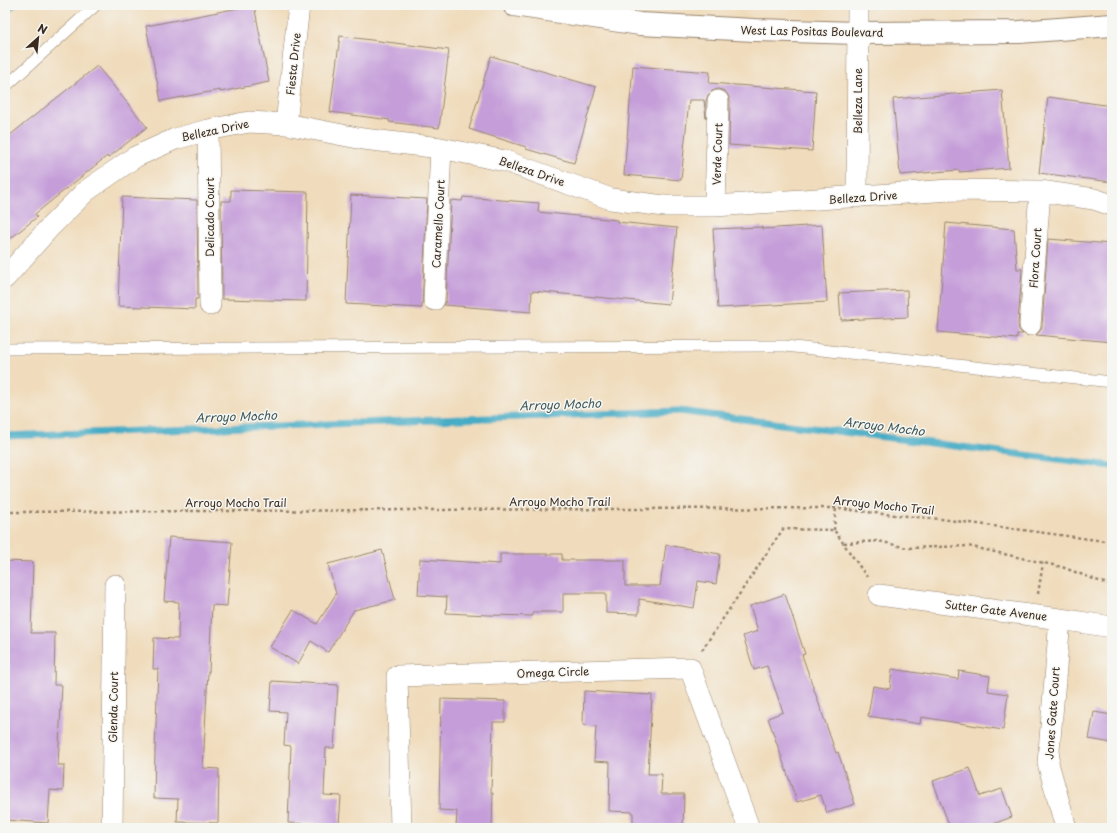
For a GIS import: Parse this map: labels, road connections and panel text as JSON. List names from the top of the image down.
{
  "streets": {
    "main road": ["West Las Positas Boulevard"],
    "street": [
      "Fiesta Drive",
      "Belleza Lane",
      "Belleza Drive",
      "Verde Court",
      "Delicado Court",
      "Caramello Court",
      "Flora Court",
      "Sutter Gate Avenue",
      "Omega Circle",
      "Glenda Court",
      "Jones Gate Court"
    ],
    "path": ["Arroyo Mocho Trail"]
  },
  "crossings": [
    ["West Las Positas Boulevard", "Belleza Lane"],
    ["Fiesta Drive", "Belleza Drive"],
    ["Belleza Lane", "Belleza Drive"],
    ["Belleza Drive", "Verde Court"],
    ["Belleza Drive", "Delicado Court"],
    ["Belleza Drive", "Caramello Court"],
    ["Belleza Drive", "Flora Court"],
    ["Sutter Gate Avenue", "Jones Gate Court"]
  ],
  "water": ["Arroyo Mocho"],
  "north": "top right"
}
